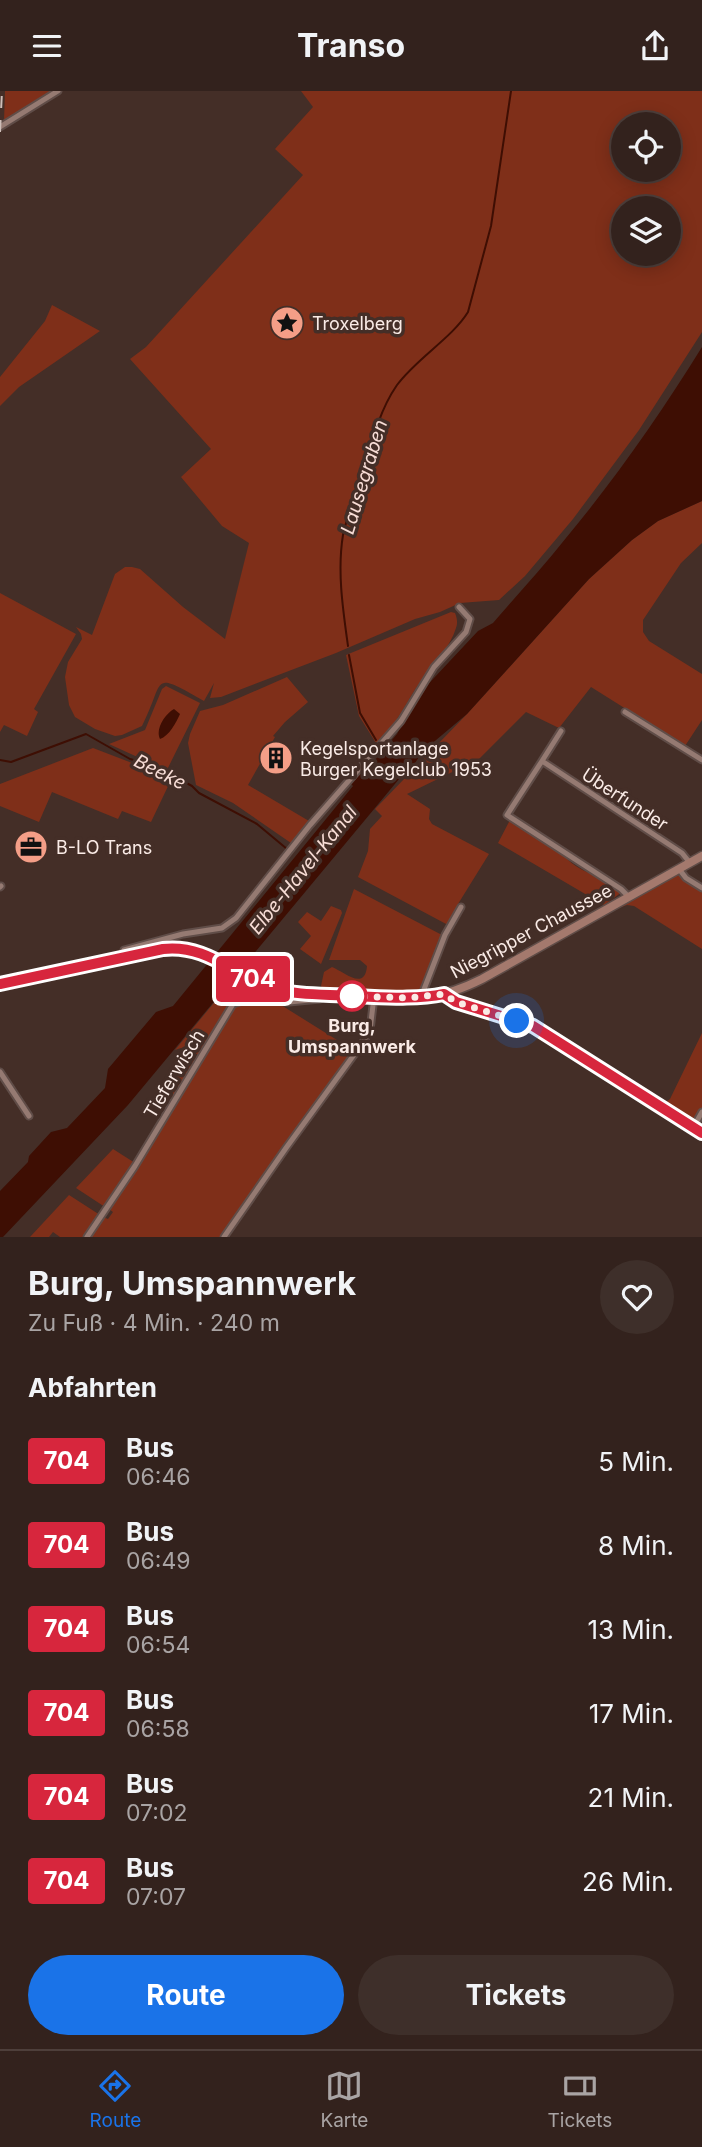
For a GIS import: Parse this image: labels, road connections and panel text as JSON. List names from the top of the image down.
{
  "streets": {
    "main road": ["Niegripper Chaussee"],
    "street": ["Überfunder", "Tieferwisch"]
  },
  "crossings": [
    ["Überfunder", "Niegripper Chaussee"],
    ["Niegripper Chaussee", "Tieferwisch"]
  ],
  "water": ["Lausegraben", "Beeke", "Elbe-Havel-Kanal"],
  "places": {
    "place": ["Troxelberg"],
    "building": ["Kegelsportanlage Burger Kegelclub 1953"],
    "office": ["B-LO Trans"],
    "other": ["Burg, Umspannwerk"]
  },
  "lines": ["bus line 704"],
  "page": {
    "header": "Transo",
    "on_map": "704",
    "heading": [
      ["Burg, Umspannwerk", "Zu Fuß · 4 Min. · 240 m"],
      "Abfahrten"
    ],
    "list": [
      {
        "mark": "704",
        "name": "Bus",
        "note": "06:46",
        "value": "5 Min."
      },
      {
        "mark": "704",
        "name": "Bus",
        "note": "06:49",
        "value": "8 Min."
      },
      {
        "mark": "704",
        "name": "Bus",
        "note": "06:54",
        "value": "13 Min."
      },
      {
        "mark": "704",
        "name": "Bus",
        "note": "06:58",
        "value": "17 Min."
      },
      {
        "mark": "704",
        "name": "Bus",
        "note": "07:02",
        "value": "21 Min."
      },
      {
        "mark": "704",
        "name": "Bus",
        "note": "07:07",
        "value": "26 Min."
      }
    ],
    "buttons": ["Route", "Tickets"],
    "tabs": ["Route", "Karte", "Tickets"]
  }
}
